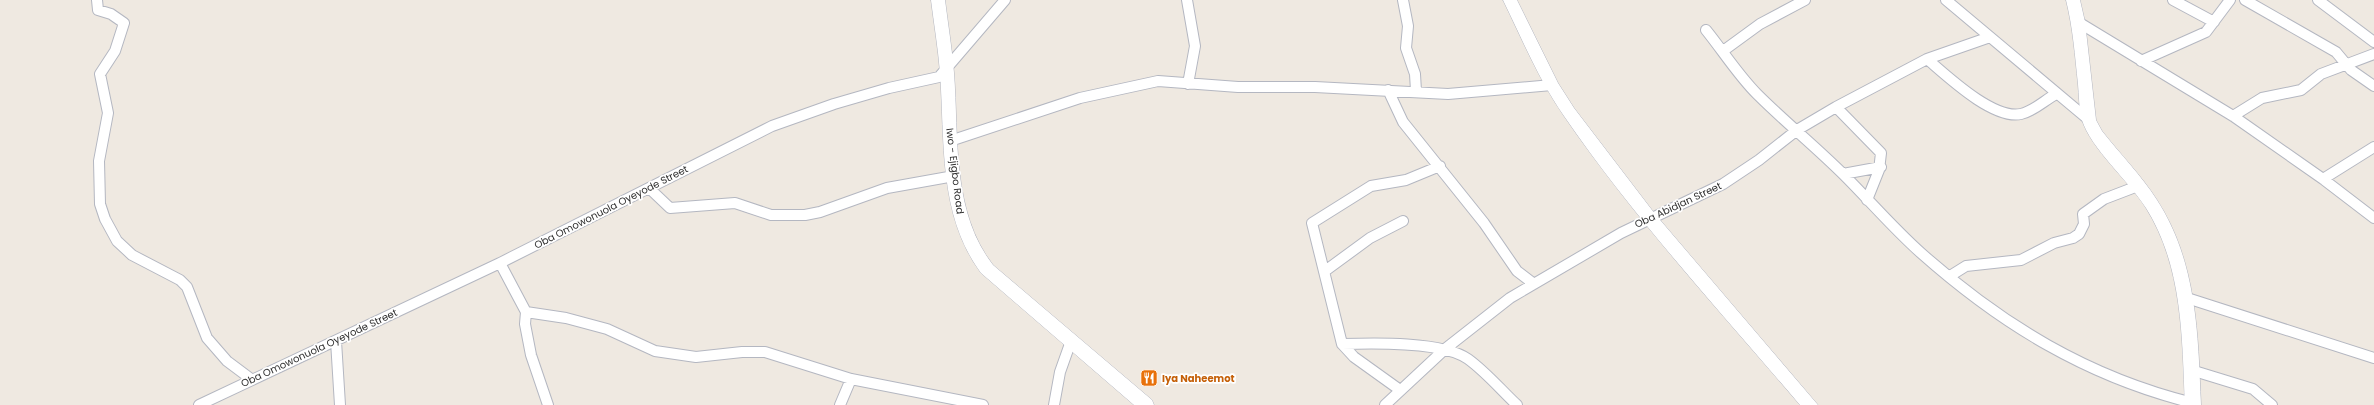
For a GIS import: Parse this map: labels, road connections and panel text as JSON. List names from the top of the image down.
{
  "streets": {
    "main road": ["Iwo - Ejigbo Road"],
    "street": ["Oba Abidjan Street", "Oba Omowonuola Oyeyode Street"]
  },
  "crossings": [
    ["Iwo - Ejigbo Road", "Oba Omowonuola Oyeyode Street"]
  ],
  "places": {
    "restaurant": ["Iya Naheemot"]
  }
}
